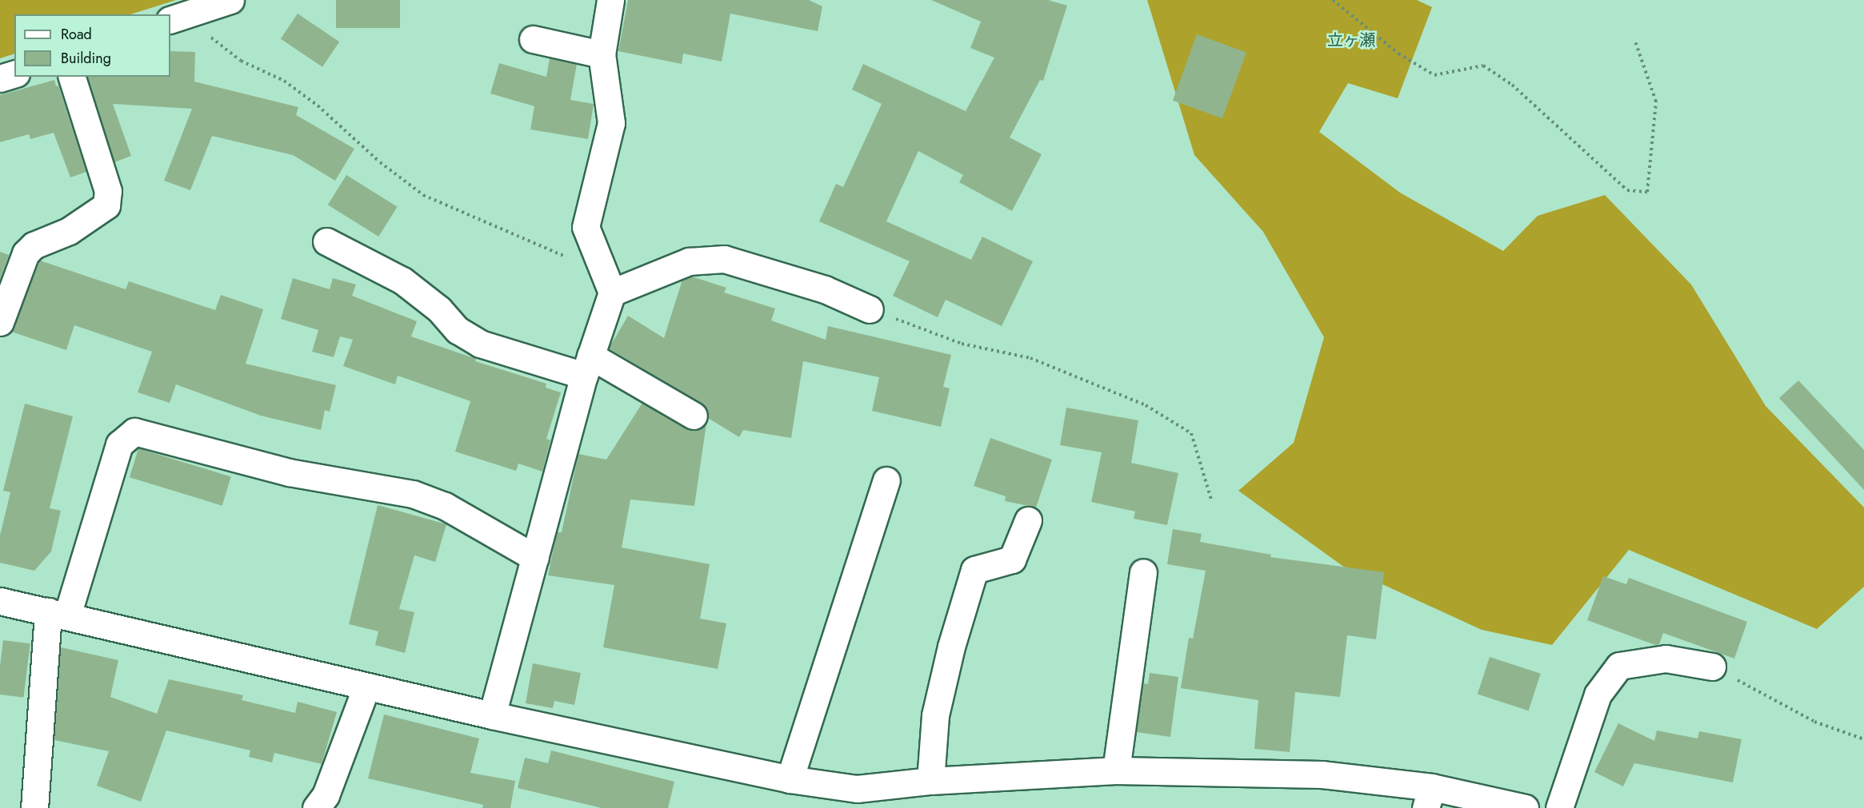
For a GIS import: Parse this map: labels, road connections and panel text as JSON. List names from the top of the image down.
{
  "districts": ["立ヶ瀬"],
  "legend": ["Road", "Building"]
}
